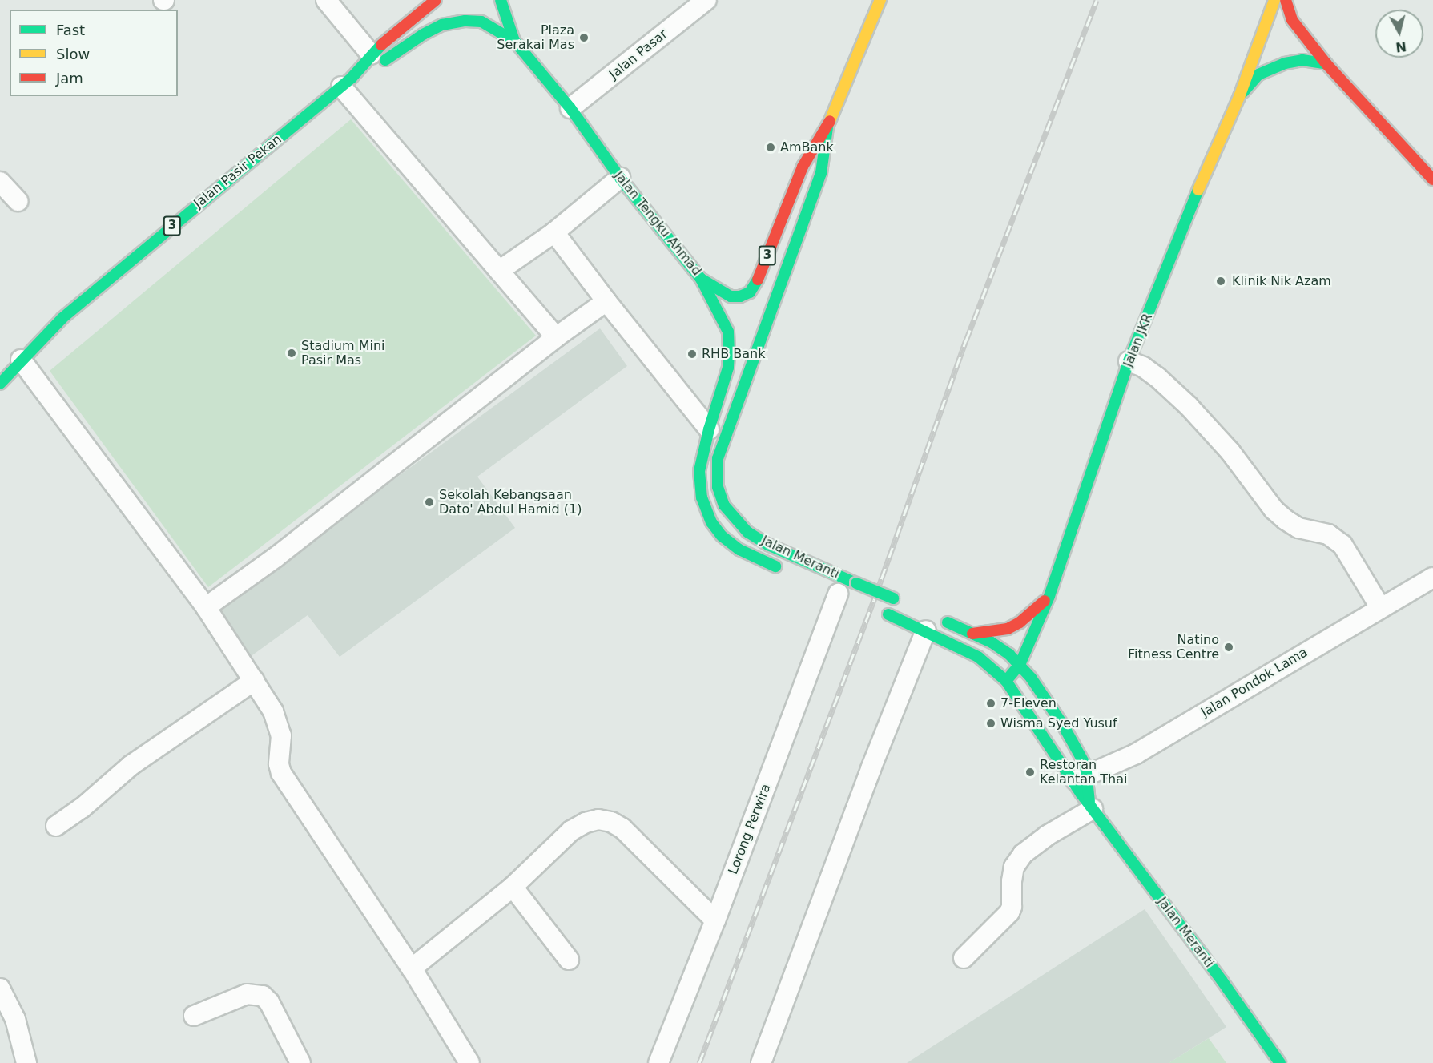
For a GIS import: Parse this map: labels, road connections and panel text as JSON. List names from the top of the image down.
{
  "streets": {
    "main road": [
      "Jalan Pasir Pekan",
      "Jalan Tengku Ahmad",
      "3",
      "Jalan JKR",
      "Jalan Meranti"
    ],
    "street": ["Jalan Pasar", "Jalan Pondok Lama", "Lorong Perwira"]
  },
  "crossings": [
    ["Jalan Pasar", "Jalan Tengku Ahmad"],
    ["Jalan Pasir Pekan", "3"],
    ["Jalan Tengku Ahmad", "3"],
    ["Jalan Tengku Ahmad", "Jalan Meranti"],
    ["3", "Jalan Meranti"],
    ["Jalan JKR", "Jalan Meranti"],
    ["Jalan Meranti", "Jalan Pondok Lama"]
  ],
  "places": [
    "Plaza Serakai Mas",
    "AmBank",
    "Klinik Nik Azam",
    "Stadium Mini Pasir Mas",
    "RHB Bank",
    "Sekolah Kebangsaan Dato' Abdul Hamid (1)",
    "Natino Fitness Centre",
    "7-Eleven",
    "Wisma Syed Yusuf",
    "Restoran Kelantan Thai"
  ],
  "legend": ["Fast", "Slow", "Jam"],
  "north": "bottom"
}
